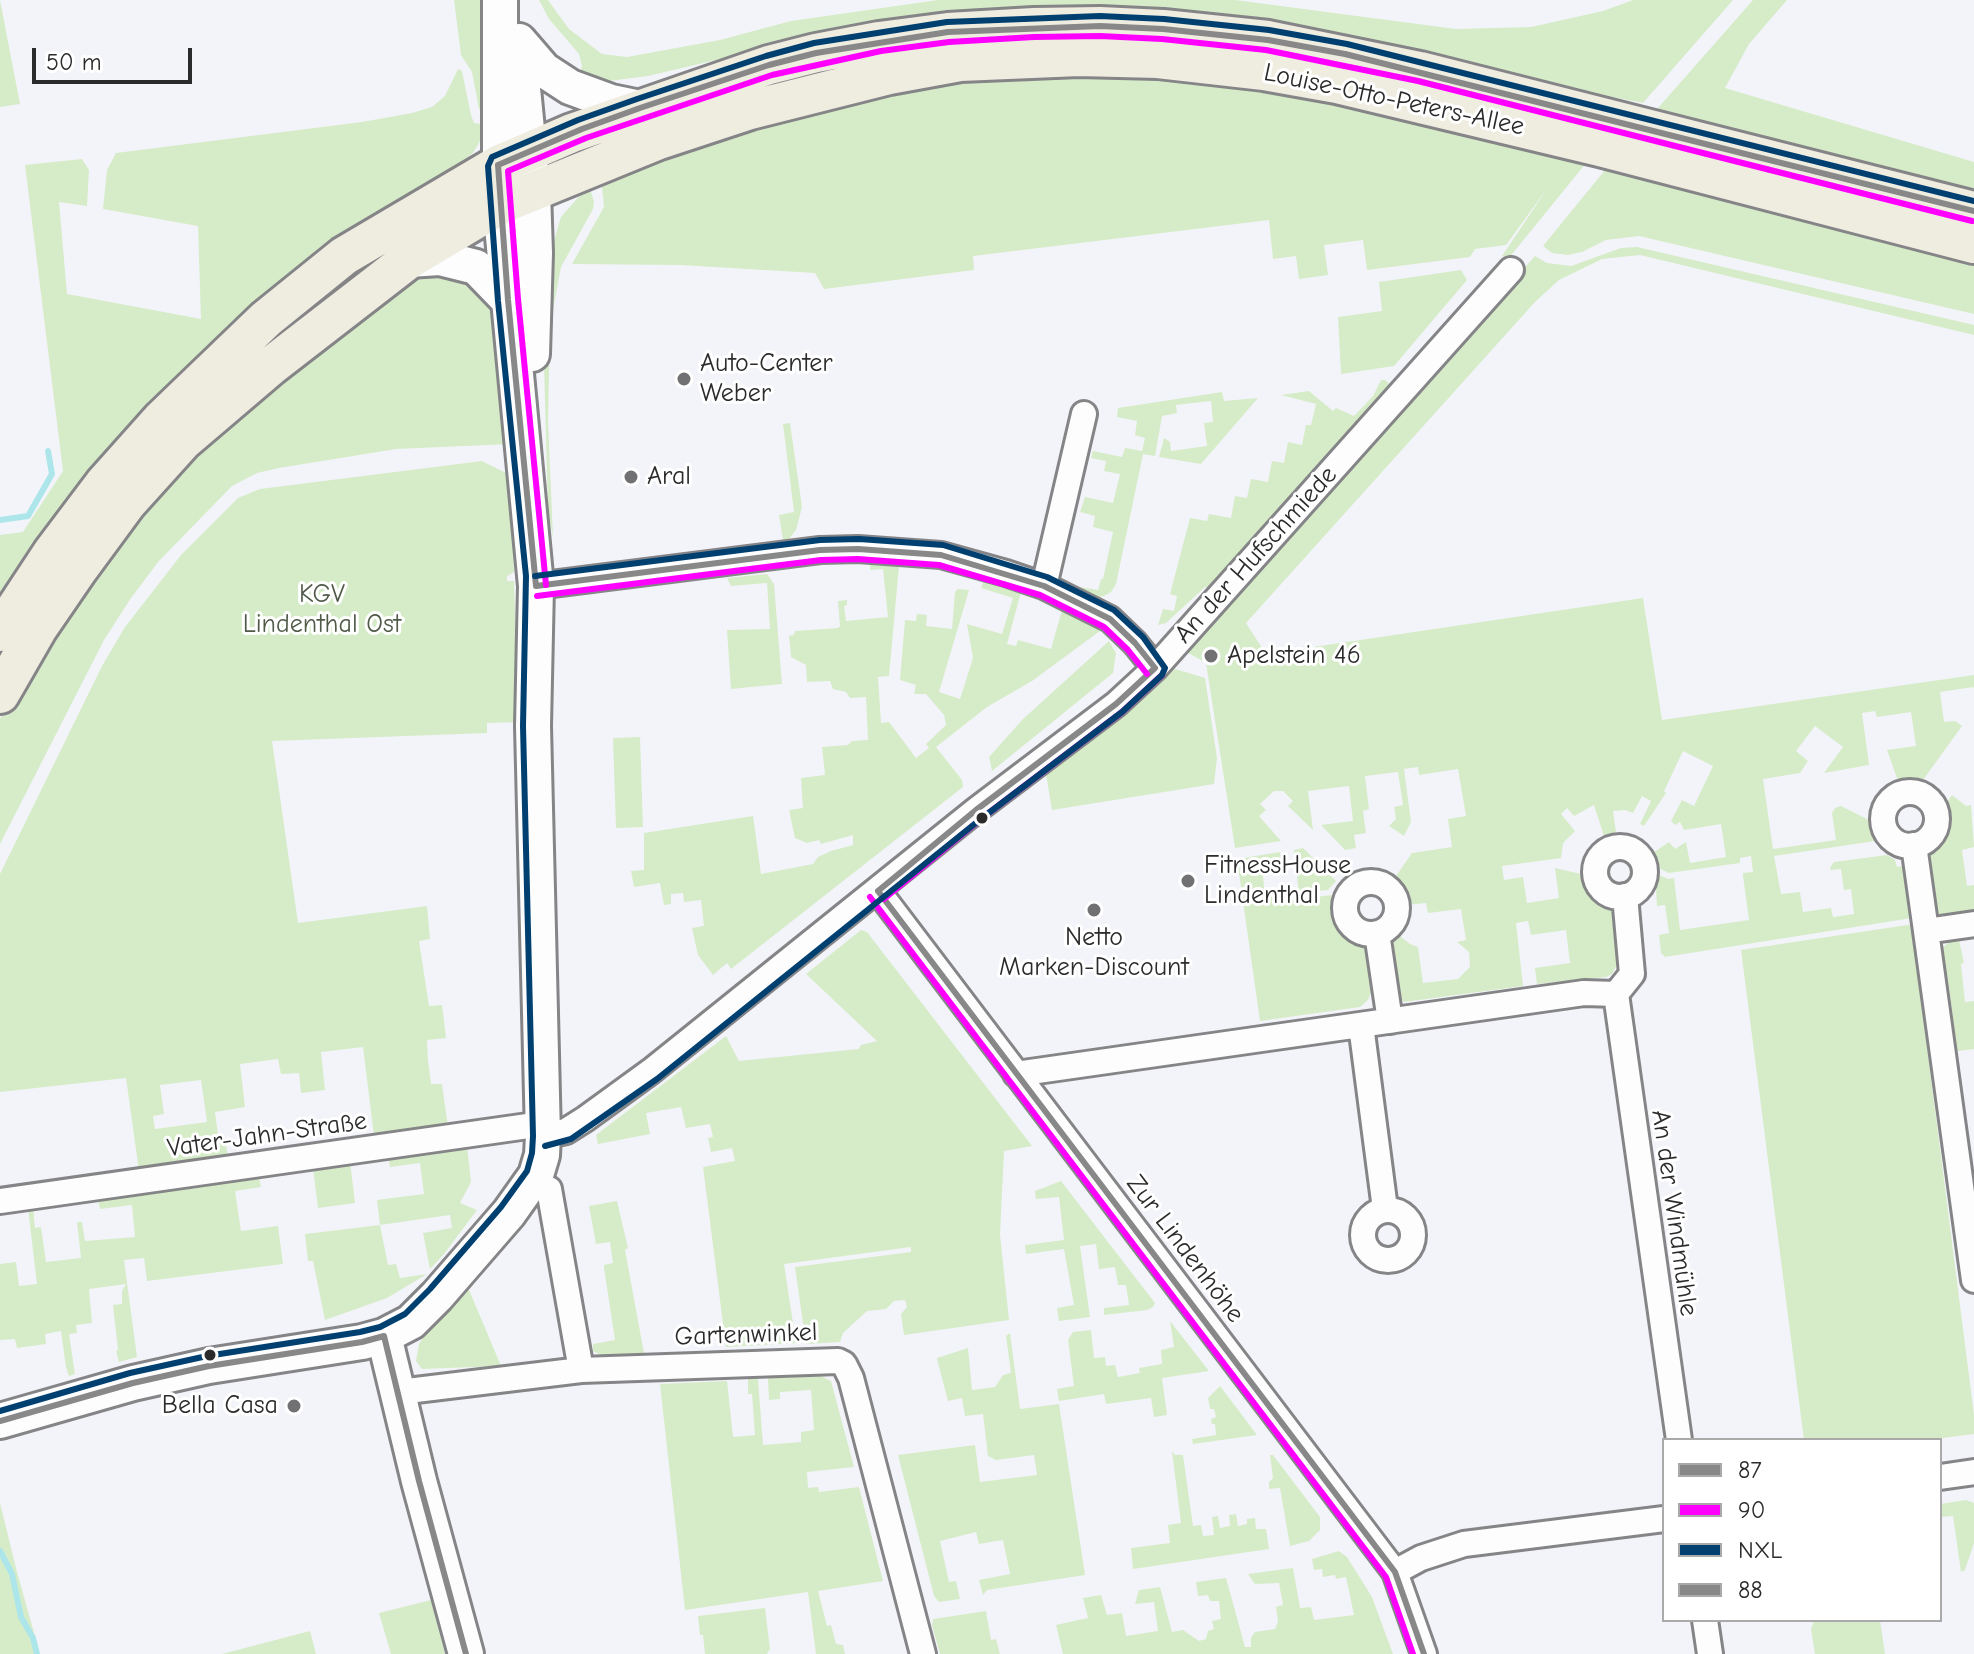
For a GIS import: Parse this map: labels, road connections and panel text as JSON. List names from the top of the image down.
{
  "streets": {
    "main road": ["Louise-Otto-Peters-Allee"],
    "street": [
      "An der Hufschmiede",
      "Vater-Jahn-Straße",
      "An der Windmühle",
      "Zur Lindenhöhe",
      "Gartenwinkel"
    ]
  },
  "crossings": [
    ["An der Hufschmiede", "Vater-Jahn-Straße"],
    ["An der Hufschmiede", "Zur Lindenhöhe"]
  ],
  "parks": ["KGV Lindenthal Ost"],
  "places": [
    "Auto-Center Weber",
    "Aral",
    "Apelstein 46",
    "FitnessHouse Lindenthal",
    "Netto Marken-Discount",
    "Bella Casa"
  ],
  "lines": [
    "transit line NXL",
    "transit line 87",
    "transit line 90",
    "transit line 88"
  ],
  "legend": [
    "87",
    "90",
    "NXL",
    "88"
  ],
  "scale_bar": "50 m"
}
